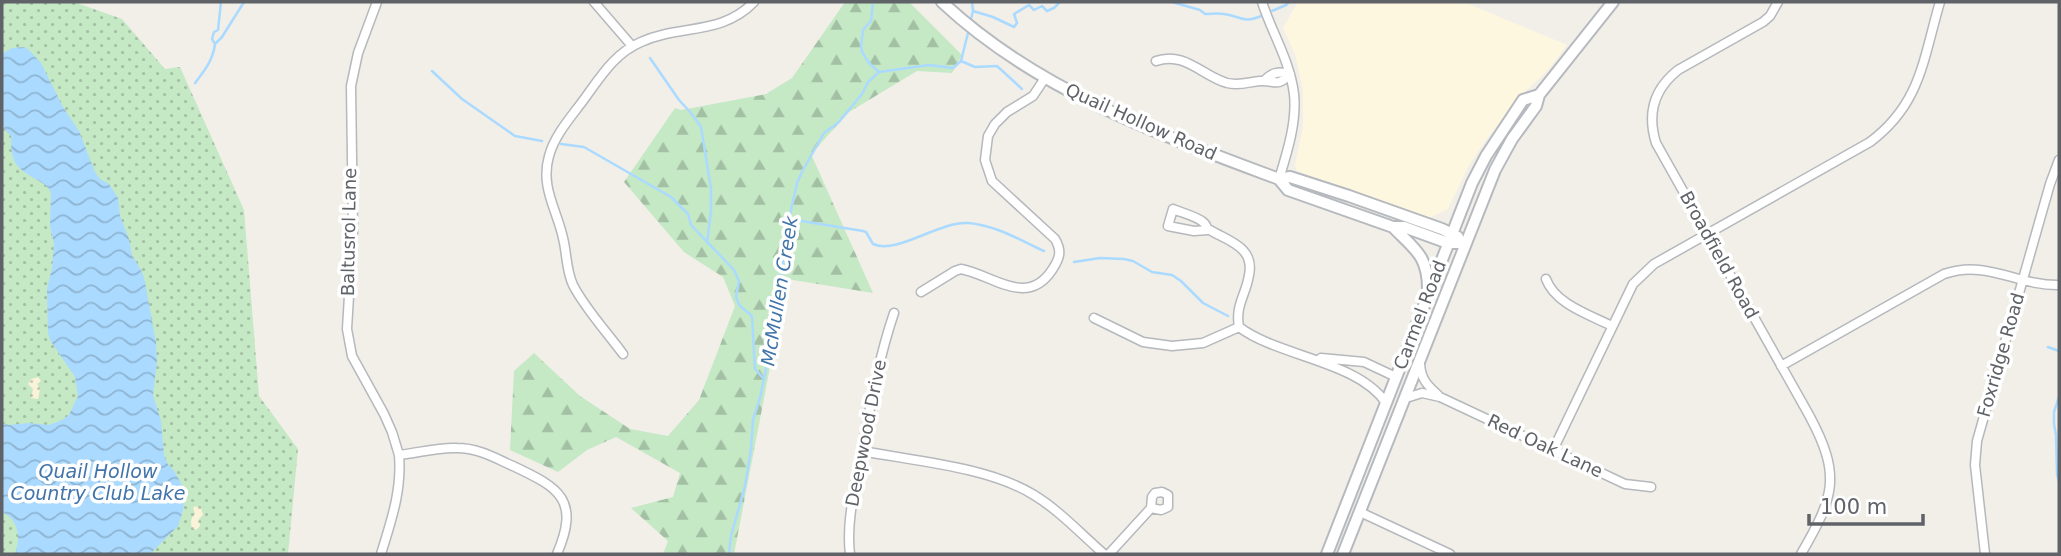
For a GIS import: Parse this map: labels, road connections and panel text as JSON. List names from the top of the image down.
{
  "streets": {
    "main road": ["Quail Hollow Road", "Carmel Road"],
    "street": [
      "Baltusrol Lane",
      "Broadfield Road",
      "Foxridge Road",
      "Deepwood Drive",
      "Red Oak Lane"
    ]
  },
  "crossings": [
    ["Quail Hollow Road", "Carmel Road"],
    ["Carmel Road", "Red Oak Lane"]
  ],
  "water": ["McMullen Creek", "Quail Hollow Country Club Lake"],
  "scale_bar": "100 m"
}
